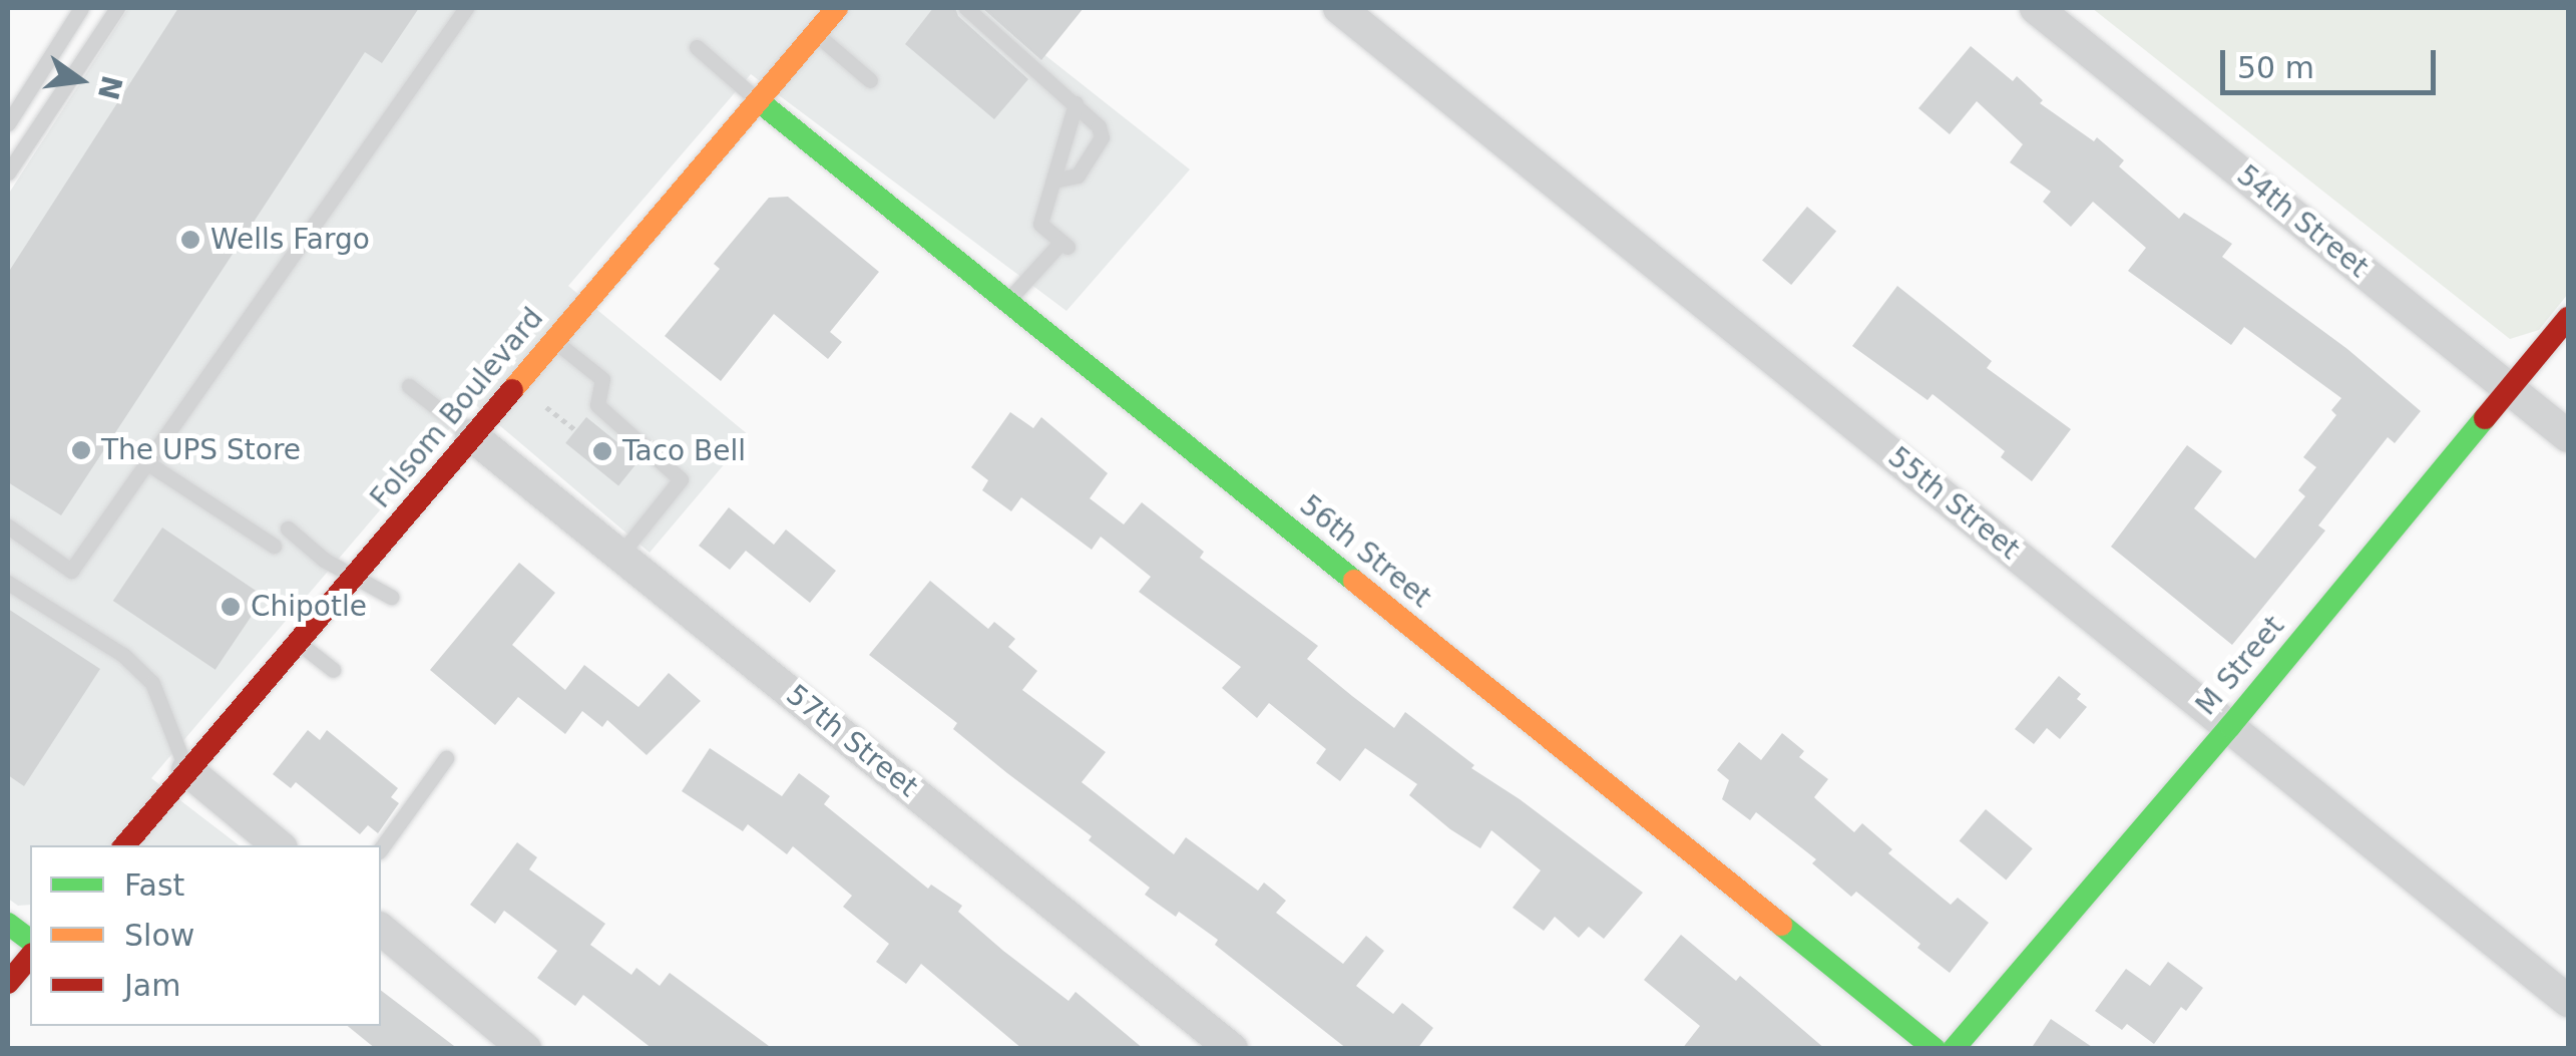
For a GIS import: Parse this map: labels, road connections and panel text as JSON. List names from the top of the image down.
{
  "streets": {
    "street": [
      "54th Street",
      "Folsom Boulevard",
      "55th Street",
      "56th Street",
      "M Street",
      "57th Street"
    ]
  },
  "crossings": [
    ["54th Street", "M Street"],
    ["Folsom Boulevard", "56th Street"],
    ["Folsom Boulevard", "57th Street"],
    ["55th Street", "M Street"]
  ],
  "places": [
    "Wells Fargo",
    "The UPS Store",
    "Taco Bell",
    "Chipotle"
  ],
  "legend": ["Fast", "Slow", "Jam"],
  "scale_bar": "50 m",
  "north": "right"
}
